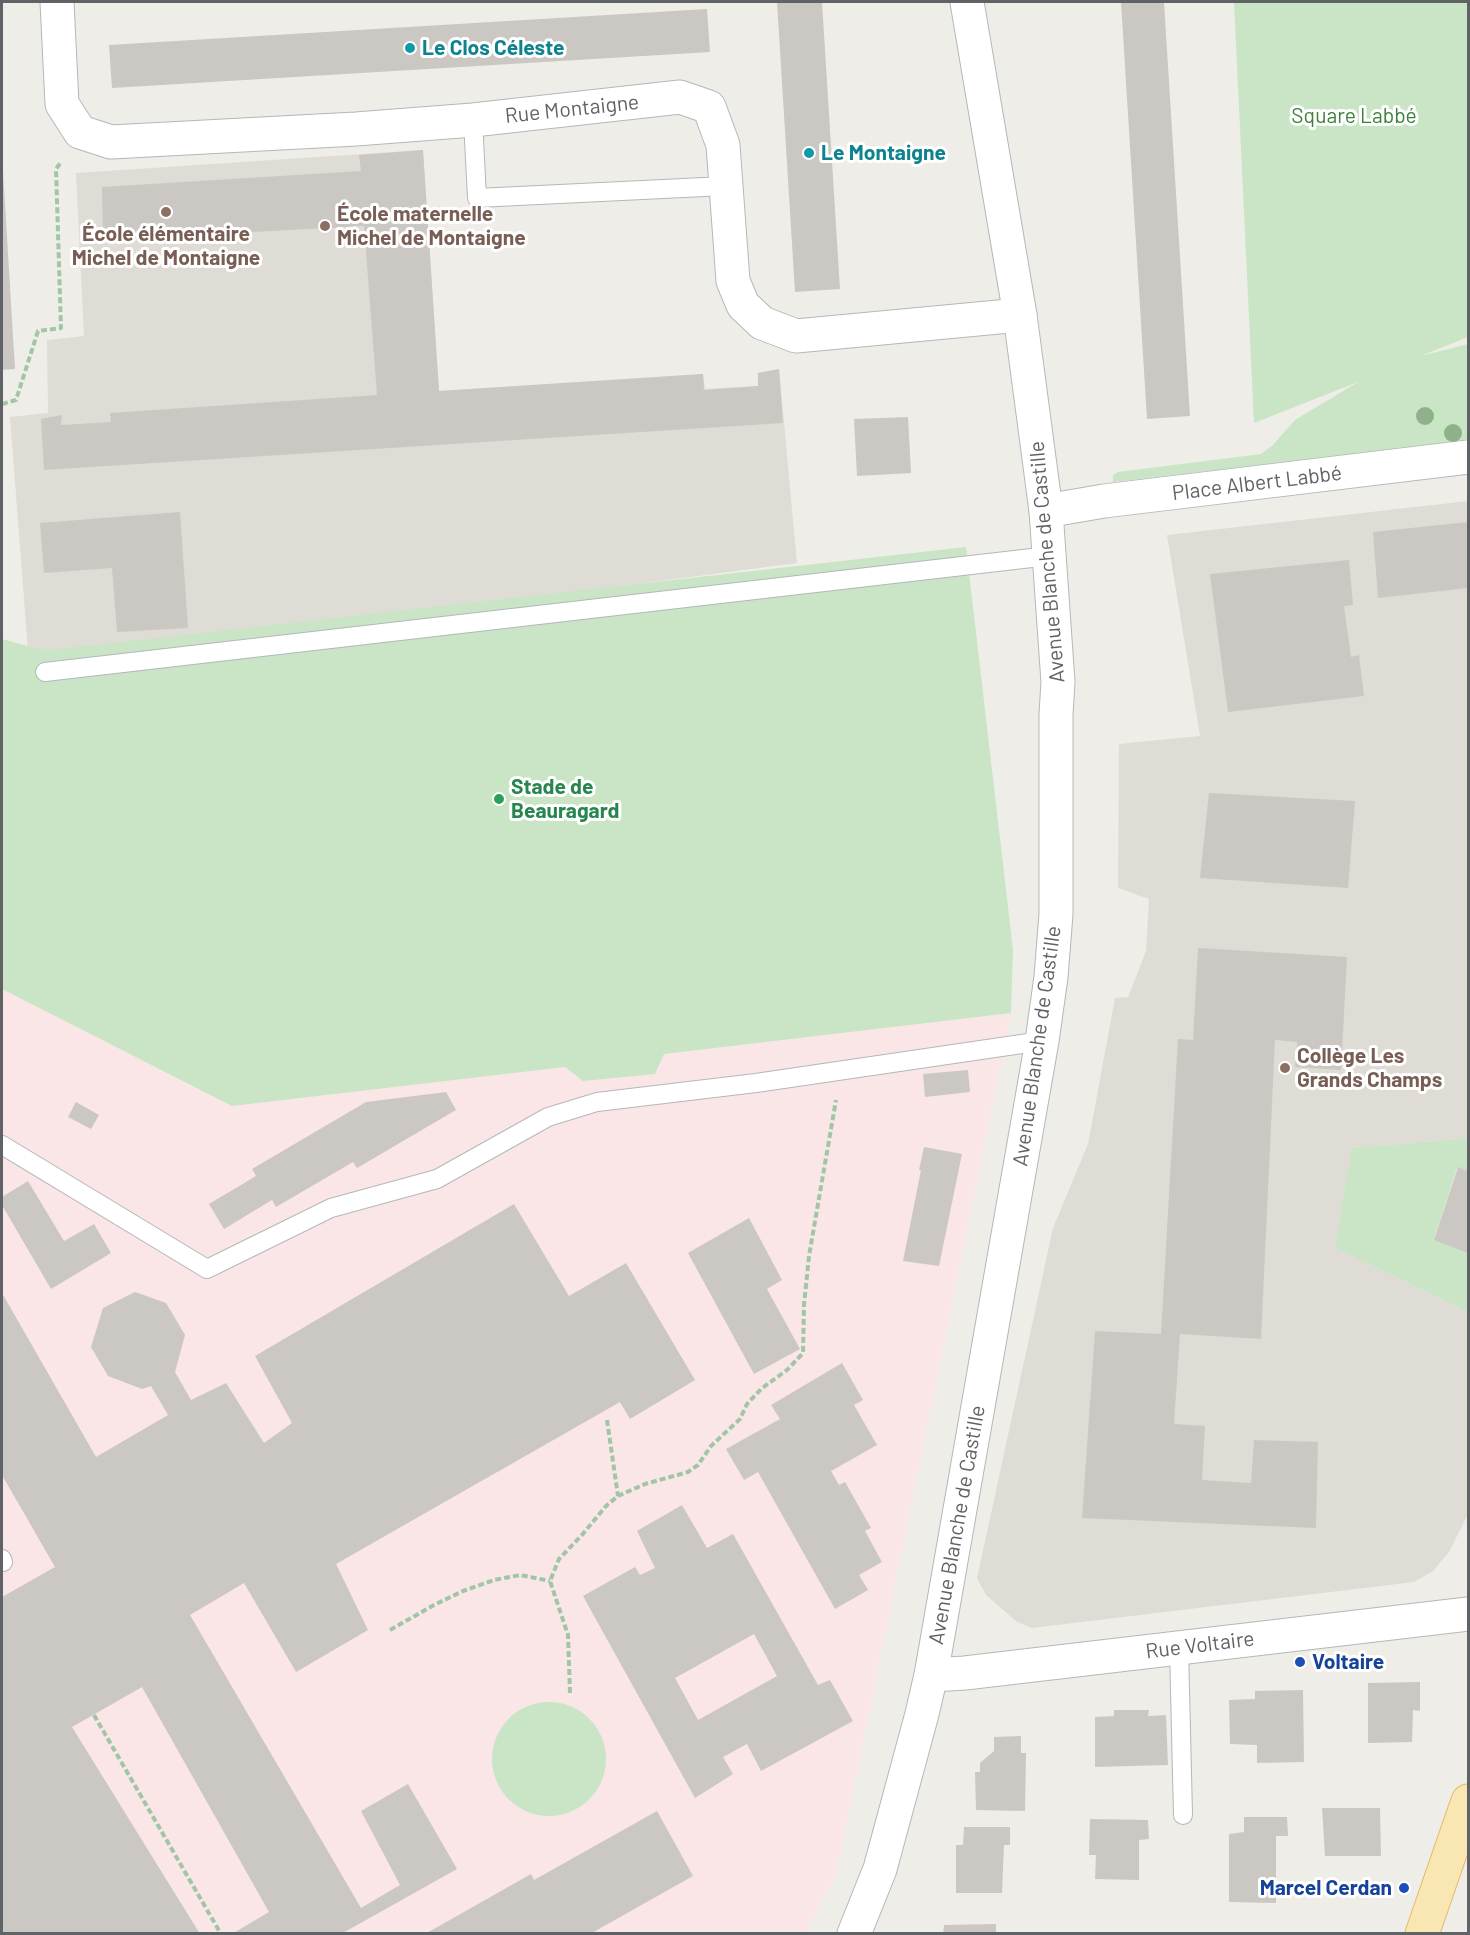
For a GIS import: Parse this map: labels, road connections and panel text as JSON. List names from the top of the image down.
{
  "streets": {
    "street": [
      "Rue Montaigne",
      "Place Albert Labbé",
      "Avenue Blanche de Castille",
      "Rue Voltaire"
    ]
  },
  "crossings": [
    ["Rue Montaigne", "Avenue Blanche de Castille"],
    ["Place Albert Labbé", "Avenue Blanche de Castille"],
    ["Avenue Blanche de Castille", "Rue Voltaire"]
  ],
  "parks": ["Square Labbé"],
  "places": [
    "Le Clos Céleste",
    "Le Montaigne",
    "École élémentaire Michel de Montaigne",
    "École maternelle Michel de Montaigne",
    "Stade de Beauragard",
    "Collège Les Grands Champs",
    "Voltaire",
    "Marcel Cerdan"
  ]
}
